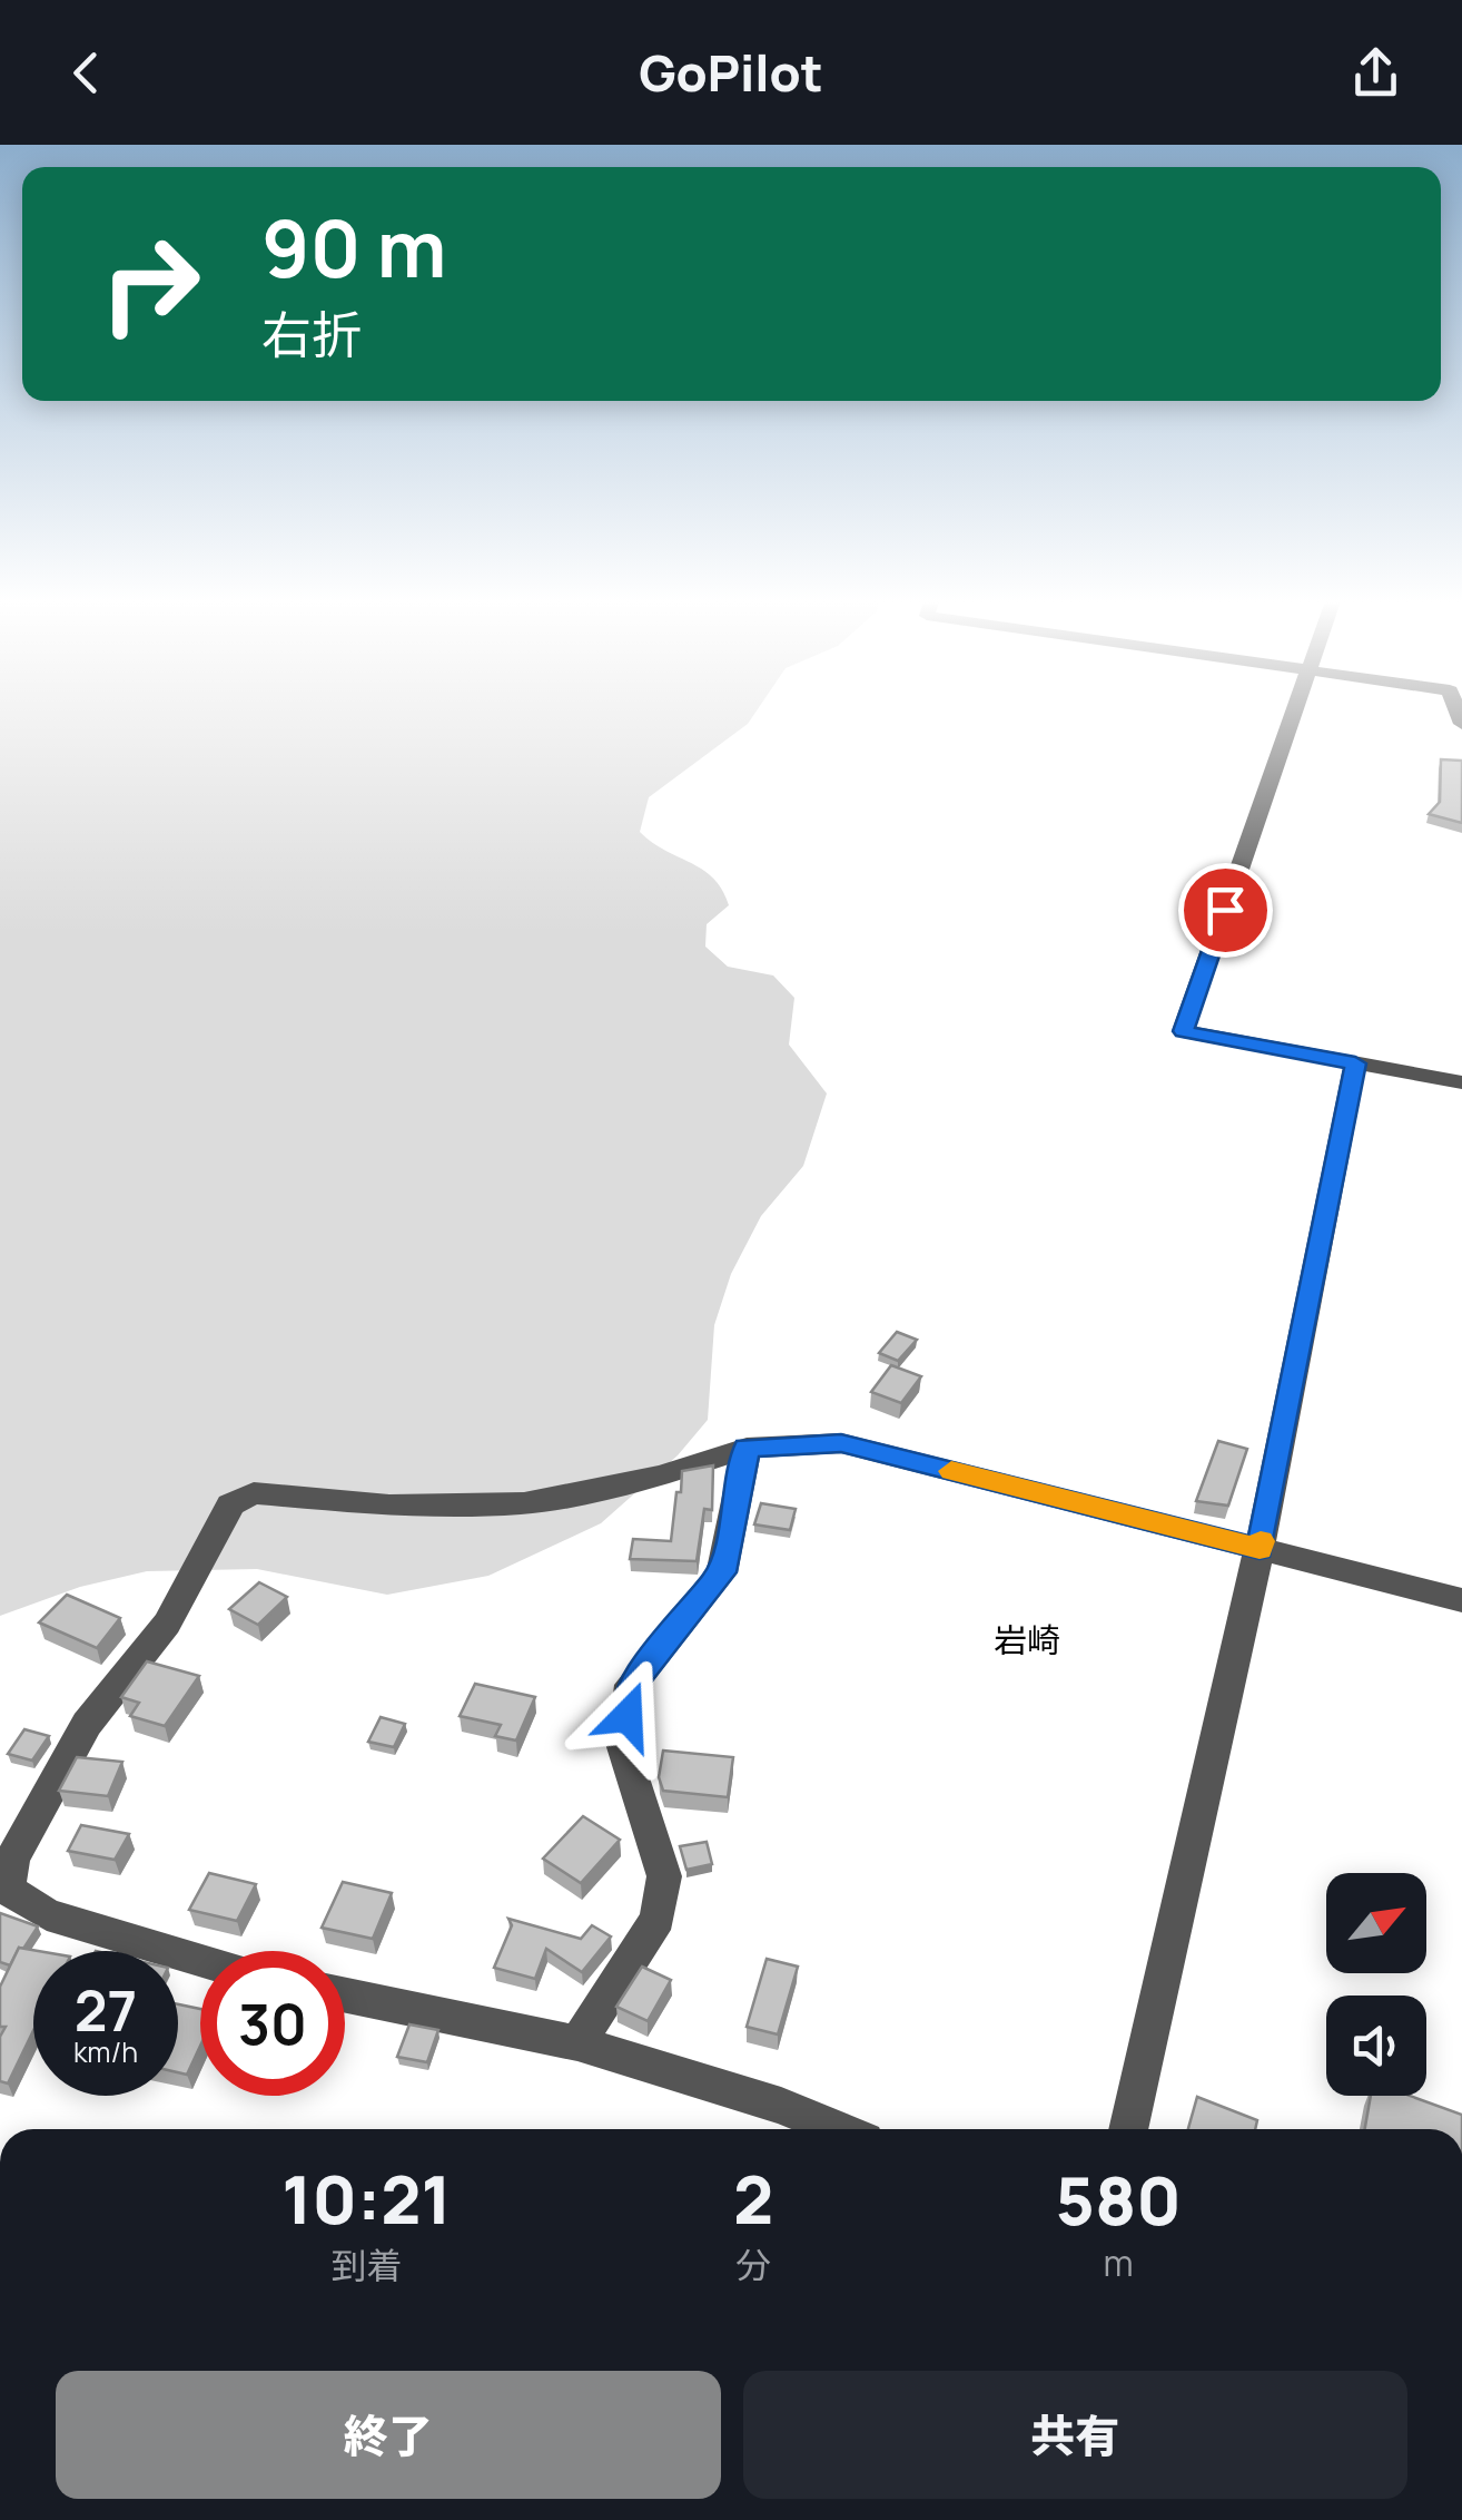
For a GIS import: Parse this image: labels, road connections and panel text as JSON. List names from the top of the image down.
{
  "districts": ["岩崎"],
  "north": "top right",
  "page": {
    "header": "GoPilot",
    "turn": ["90 m", "右折"],
    "speed": "27 km/h",
    "limit": "30",
    "eta": [
      "10:21",
      "到着",
      "2",
      "分",
      "580",
      "m"
    ],
    "buttons": ["終了", "共有"]
  }
}
